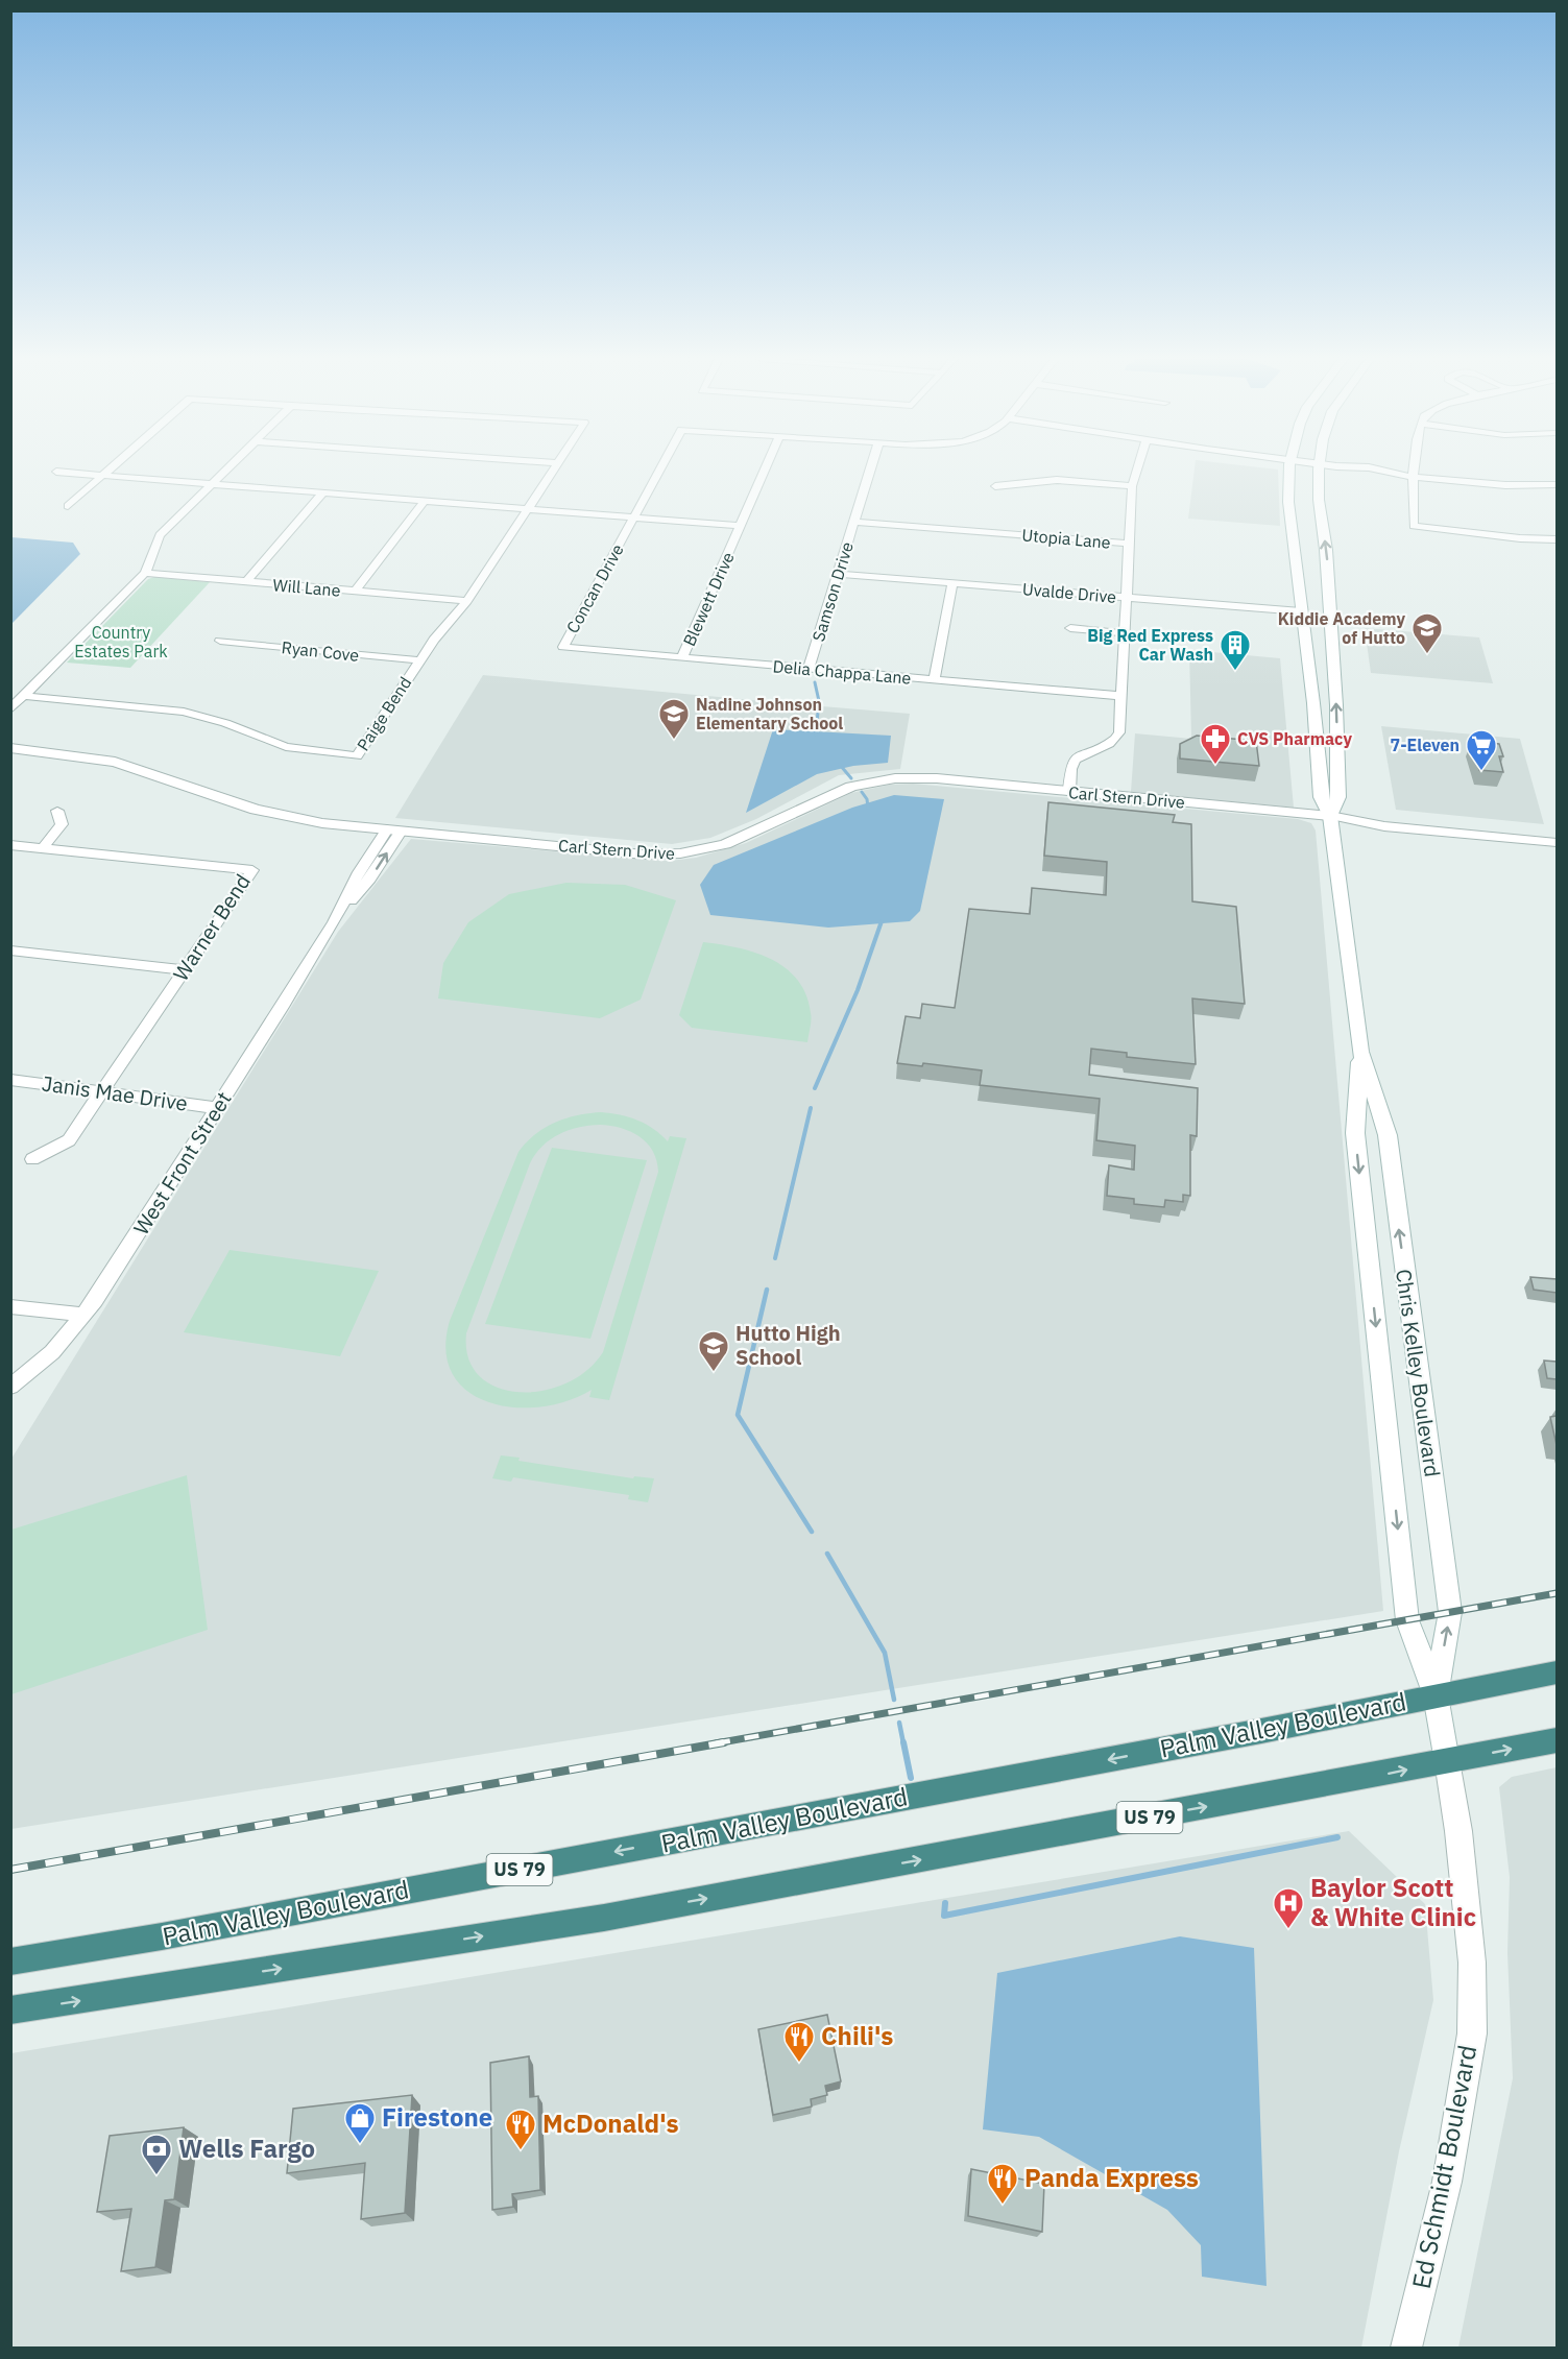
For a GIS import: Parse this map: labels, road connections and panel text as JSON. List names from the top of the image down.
{
  "streets": {
    "highway": ["Palm Valley Boulevard", "US 79"],
    "main road": ["Carl Stern Drive", "Chris Kelley Boulevard", "Ed Schmidt Boulevard"],
    "street": [
      "Utopia Lane",
      "Will Lane",
      "Concan Drive",
      "Samson Drive",
      "Uvalde Drive",
      "Blewett Drive",
      "Ryan Cove",
      "Delia Chappa Lane",
      "Paige Bend",
      "Warner Bend",
      "Janis Mae Drive",
      "West Front Street"
    ]
  },
  "crossings": [
    ["Utopia Lane", "Samson Drive"],
    ["Will Lane", "Paige Bend"],
    ["Concan Drive", "Delia Chappa Lane"],
    ["Samson Drive", "Uvalde Drive"],
    ["Samson Drive", "Delia Chappa Lane"],
    ["Uvalde Drive", "Chris Kelley Boulevard"],
    ["Blewett Drive", "Delia Chappa Lane"],
    ["Ryan Cove", "Paige Bend"],
    ["Carl Stern Drive", "West Front Street"],
    ["Carl Stern Drive", "Chris Kelley Boulevard"],
    ["Warner Bend", "Janis Mae Drive"],
    ["Janis Mae Drive", "West Front Street"],
    ["Chris Kelley Boulevard", "Palm Valley Boulevard"],
    ["Chris Kelley Boulevard", "US 79"],
    ["Chris Kelley Boulevard", "Ed Schmidt Boulevard"],
    ["US 79", "Ed Schmidt Boulevard"]
  ],
  "parks": ["Country Estates Park"],
  "places": {
    "school or university": ["Kiddie Academy of Hutto", "Nadine Johnson Elementary School", "Hutto High School"],
    "building": ["Big Red Express Car Wash"],
    "pharmacy": ["CVS Pharmacy"],
    "supermarket": ["7-Eleven"],
    "hospital": ["Baylor Scott & White Clinic"],
    "restaurant": ["Chili's", "McDonald's", "Panda Express"],
    "shop": ["Firestone"],
    "bank": ["Wells Fargo"]
  }
}
